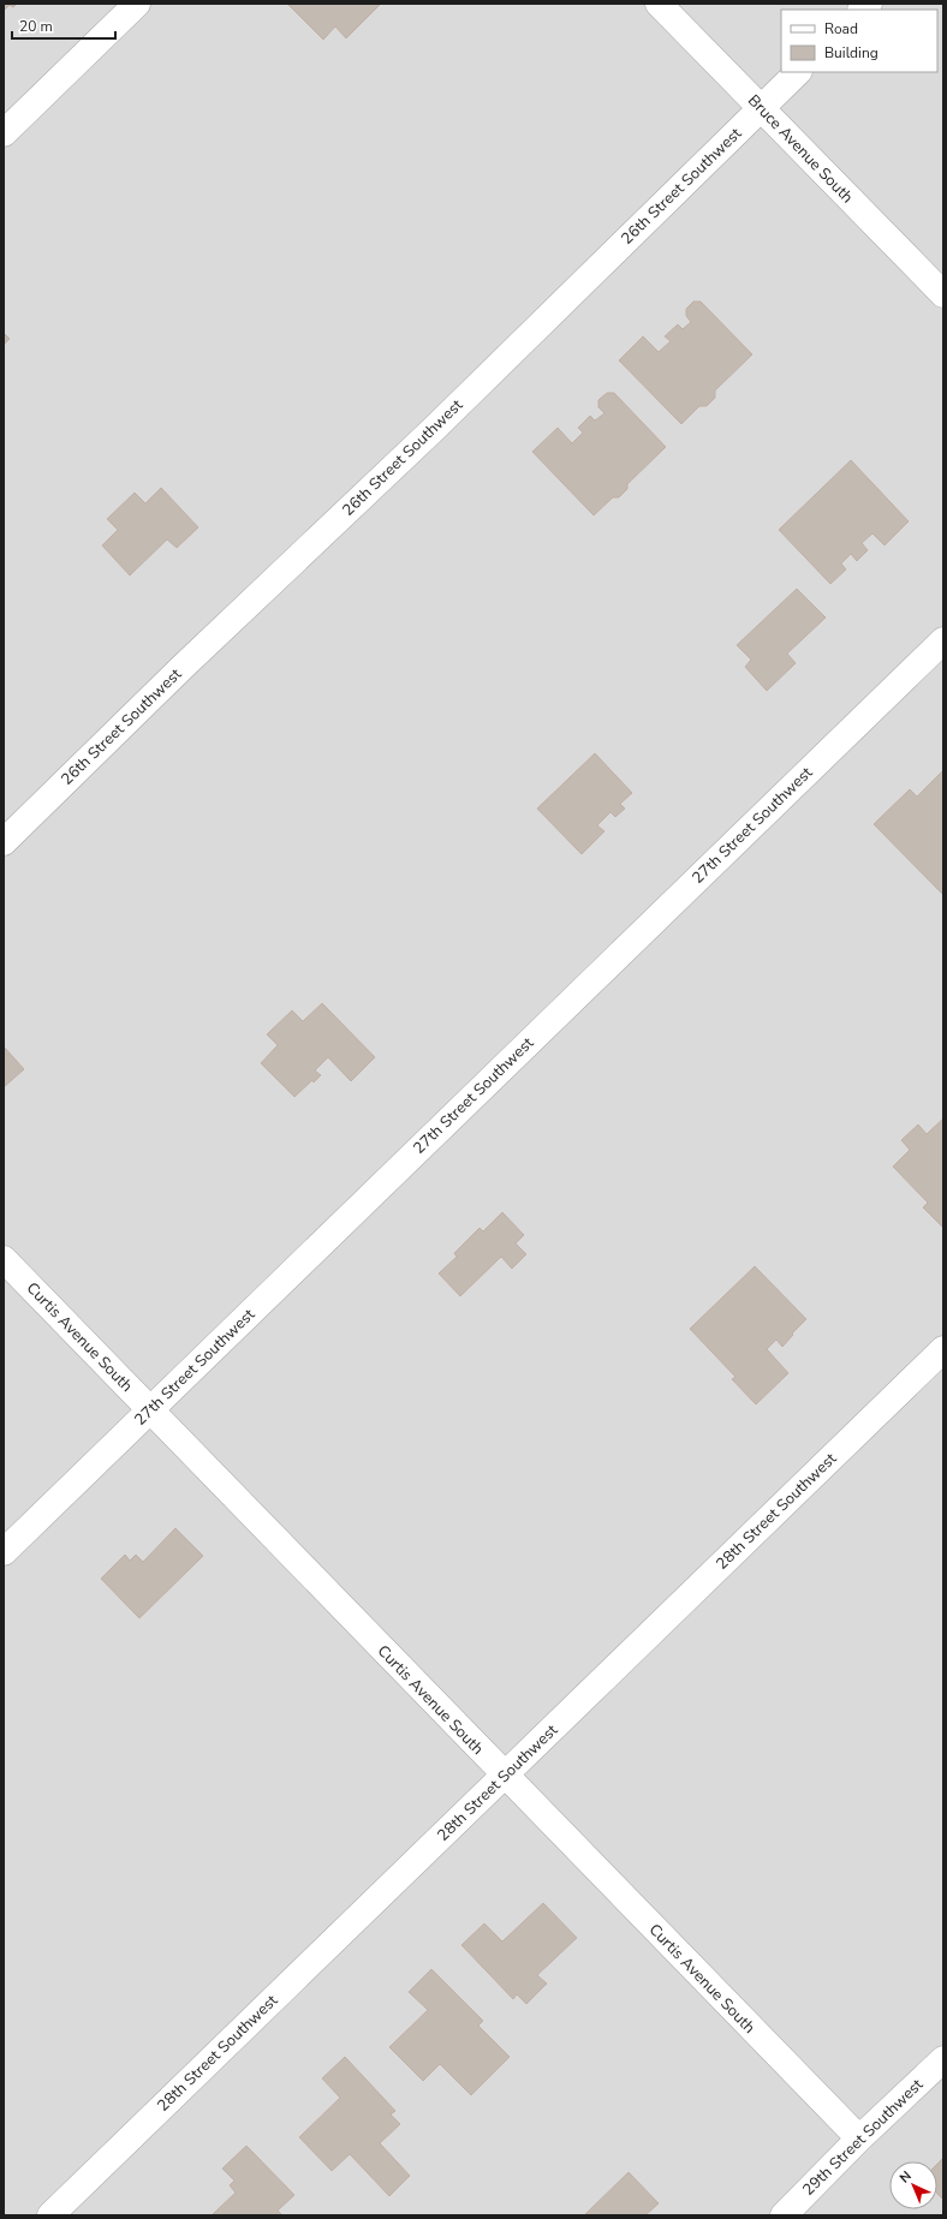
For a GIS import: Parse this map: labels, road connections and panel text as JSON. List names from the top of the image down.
{
  "streets": {
    "street": [
      "Bruce Avenue South",
      "26th Street Southwest",
      "27th Street Southwest",
      "Curtis Avenue South",
      "28th Street Southwest",
      "29th Street Southwest"
    ]
  },
  "crossings": [
    ["Bruce Avenue South", "26th Street Southwest"],
    ["27th Street Southwest", "Curtis Avenue South"],
    ["Curtis Avenue South", "28th Street Southwest"],
    ["Curtis Avenue South", "29th Street Southwest"]
  ],
  "legend": ["Road", "Building"],
  "scale_bar": "20 m",
  "north": "top left"
}
